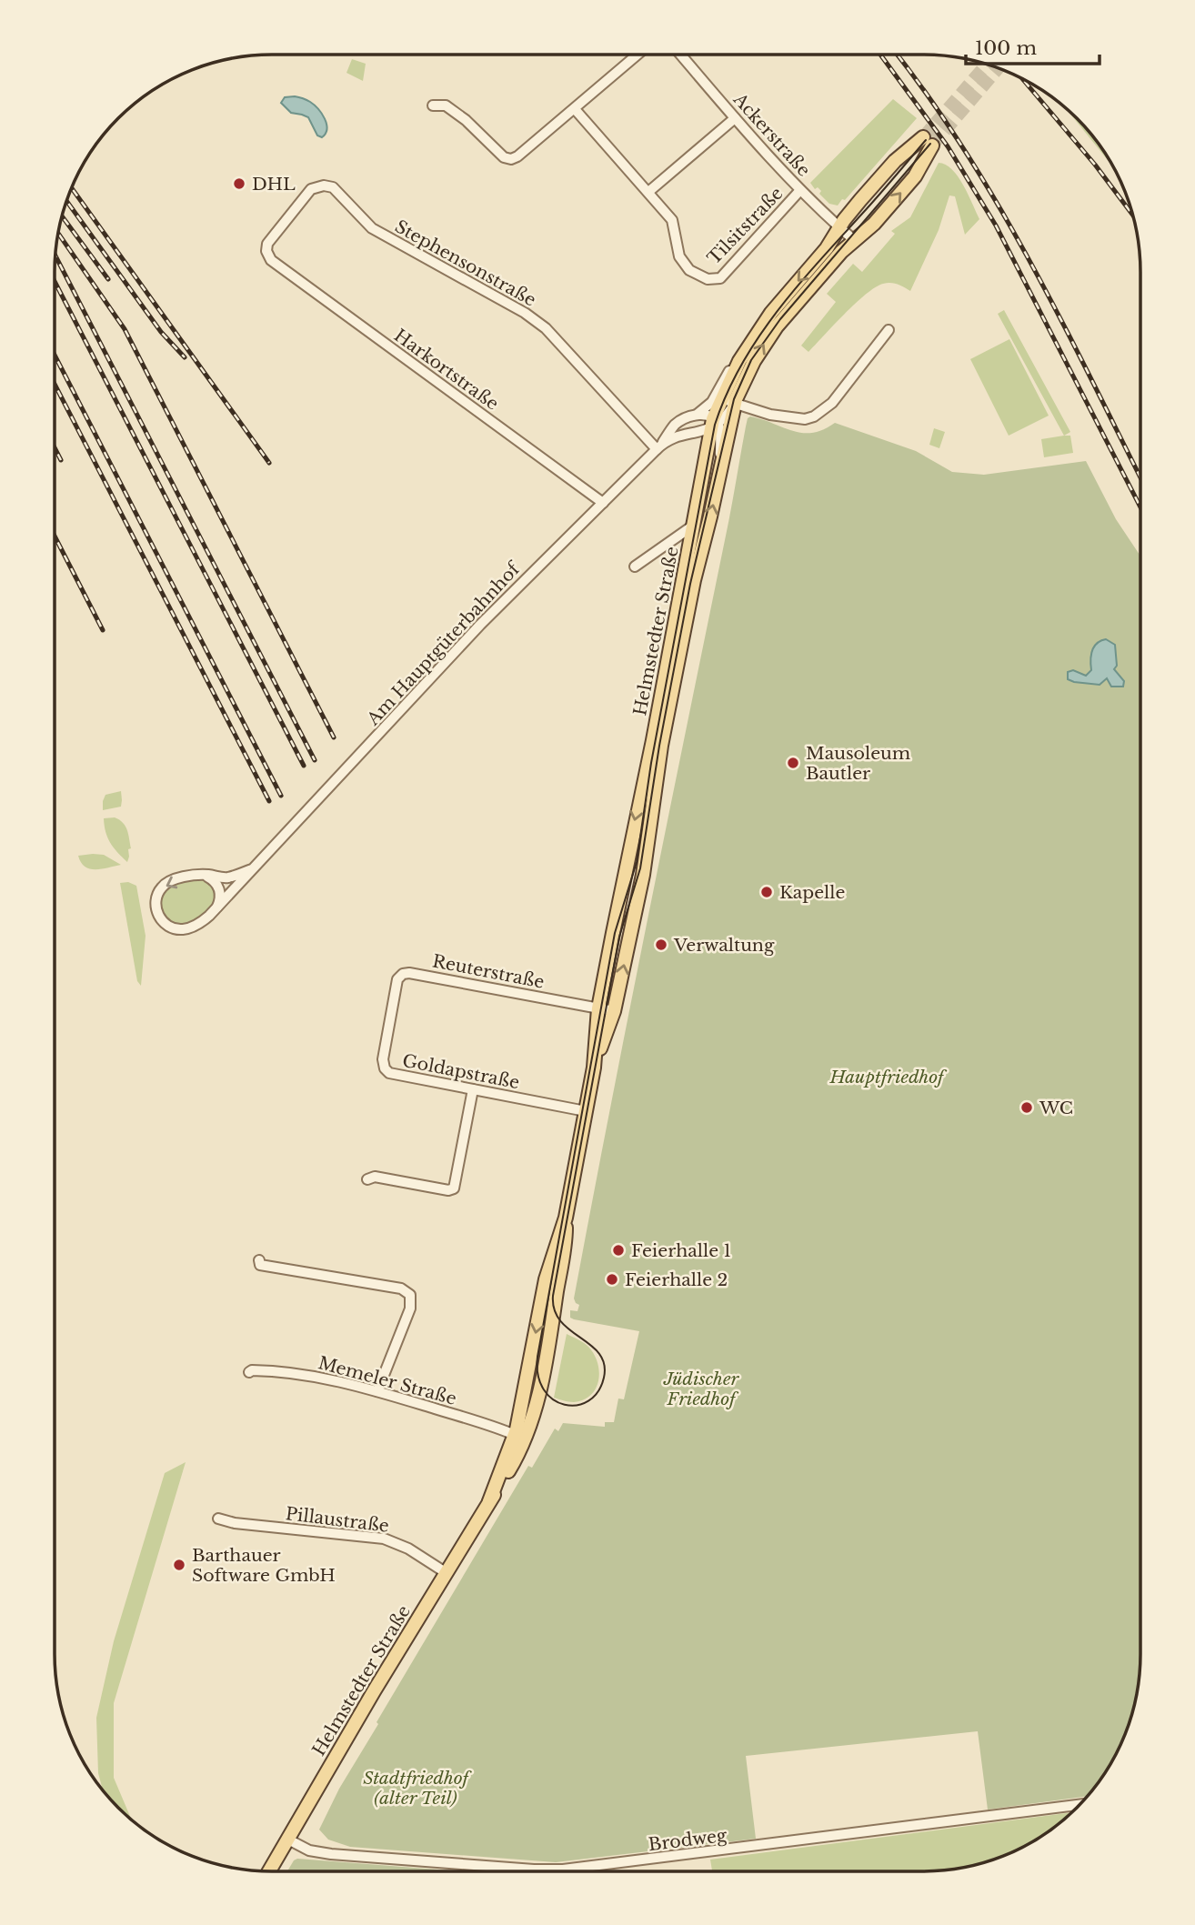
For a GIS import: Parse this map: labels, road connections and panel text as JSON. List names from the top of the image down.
{
  "streets": {
    "main road": ["Helmstedter Straße"],
    "street": [
      "Ackerstraße",
      "Tilsitstraße",
      "Stephensonstraße",
      "Harkortstraße",
      "Am Hauptgüterbahnhof",
      "Reuterstraße",
      "Goldapstraße",
      "Memeler Straße",
      "Pillaustraße",
      "Brodweg"
    ]
  },
  "crossings": [
    ["Ackerstraße", "Tilsitstraße"],
    ["Ackerstraße", "Helmstedter Straße"],
    ["Stephensonstraße", "Harkortstraße"],
    ["Stephensonstraße", "Am Hauptgüterbahnhof"],
    ["Harkortstraße", "Am Hauptgüterbahnhof"],
    ["Helmstedter Straße", "Am Hauptgüterbahnhof"],
    ["Helmstedter Straße", "Reuterstraße"],
    ["Helmstedter Straße", "Goldapstraße"],
    ["Helmstedter Straße", "Memeler Straße"],
    ["Helmstedter Straße", "Pillaustraße"],
    ["Helmstedter Straße", "Brodweg"],
    ["Reuterstraße", "Goldapstraße"]
  ],
  "parks": ["Hauptfriedhof", "Jüdischer Friedhof", "Stadtfriedhof (alter Teil)"],
  "places": [
    "DHL",
    "Mausoleum Bautler",
    "Kapelle",
    "Verwaltung",
    "WC",
    "Feierhalle 1",
    "Feierhalle 2",
    "Barthauer Software GmbH"
  ],
  "scale_bar": "100 m"
}
